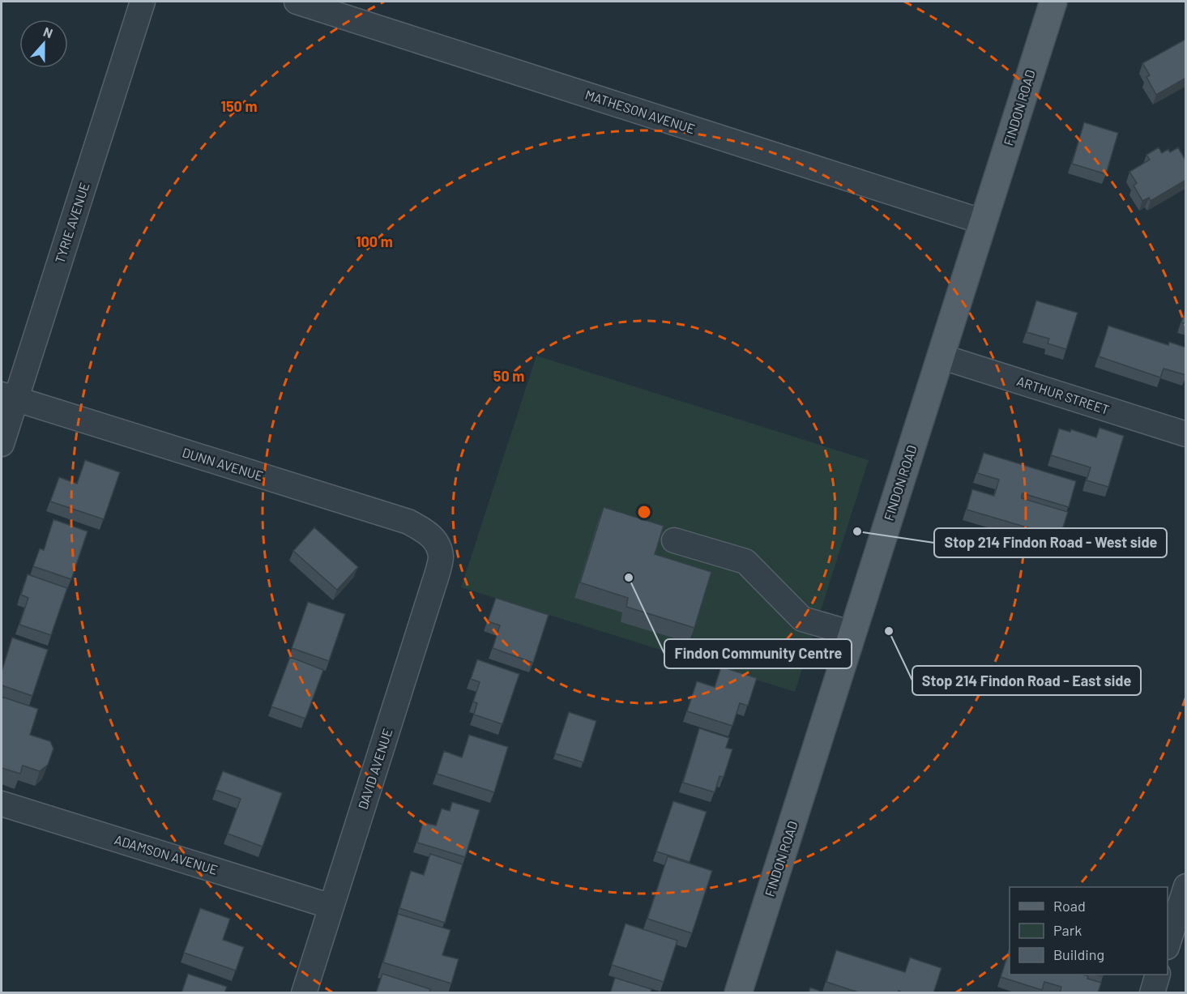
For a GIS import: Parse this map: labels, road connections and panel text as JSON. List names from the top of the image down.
{
  "streets": {
    "main road": ["FINDON ROAD"],
    "street": [
      "MATHESON AVENUE",
      "TYRIE AVENUE",
      "ARTHUR STREET",
      "DUNN AVENUE",
      "DAVID AVENUE",
      "ADAMSON AVENUE"
    ]
  },
  "crossings": [
    ["FINDON ROAD", "MATHESON AVENUE"],
    ["FINDON ROAD", "ARTHUR STREET"],
    ["TYRIE AVENUE", "DUNN AVENUE"],
    ["DUNN AVENUE", "DAVID AVENUE"],
    ["DAVID AVENUE", "ADAMSON AVENUE"]
  ],
  "places": ["Stop 214 Findon Road - West side", "Findon Community Centre", "Stop 214 Findon Road - East side"],
  "legend": ["Road", "Park", "Building"],
  "north": "top",
  "rings": ["150 m", "100 m", "50 m"]
}
